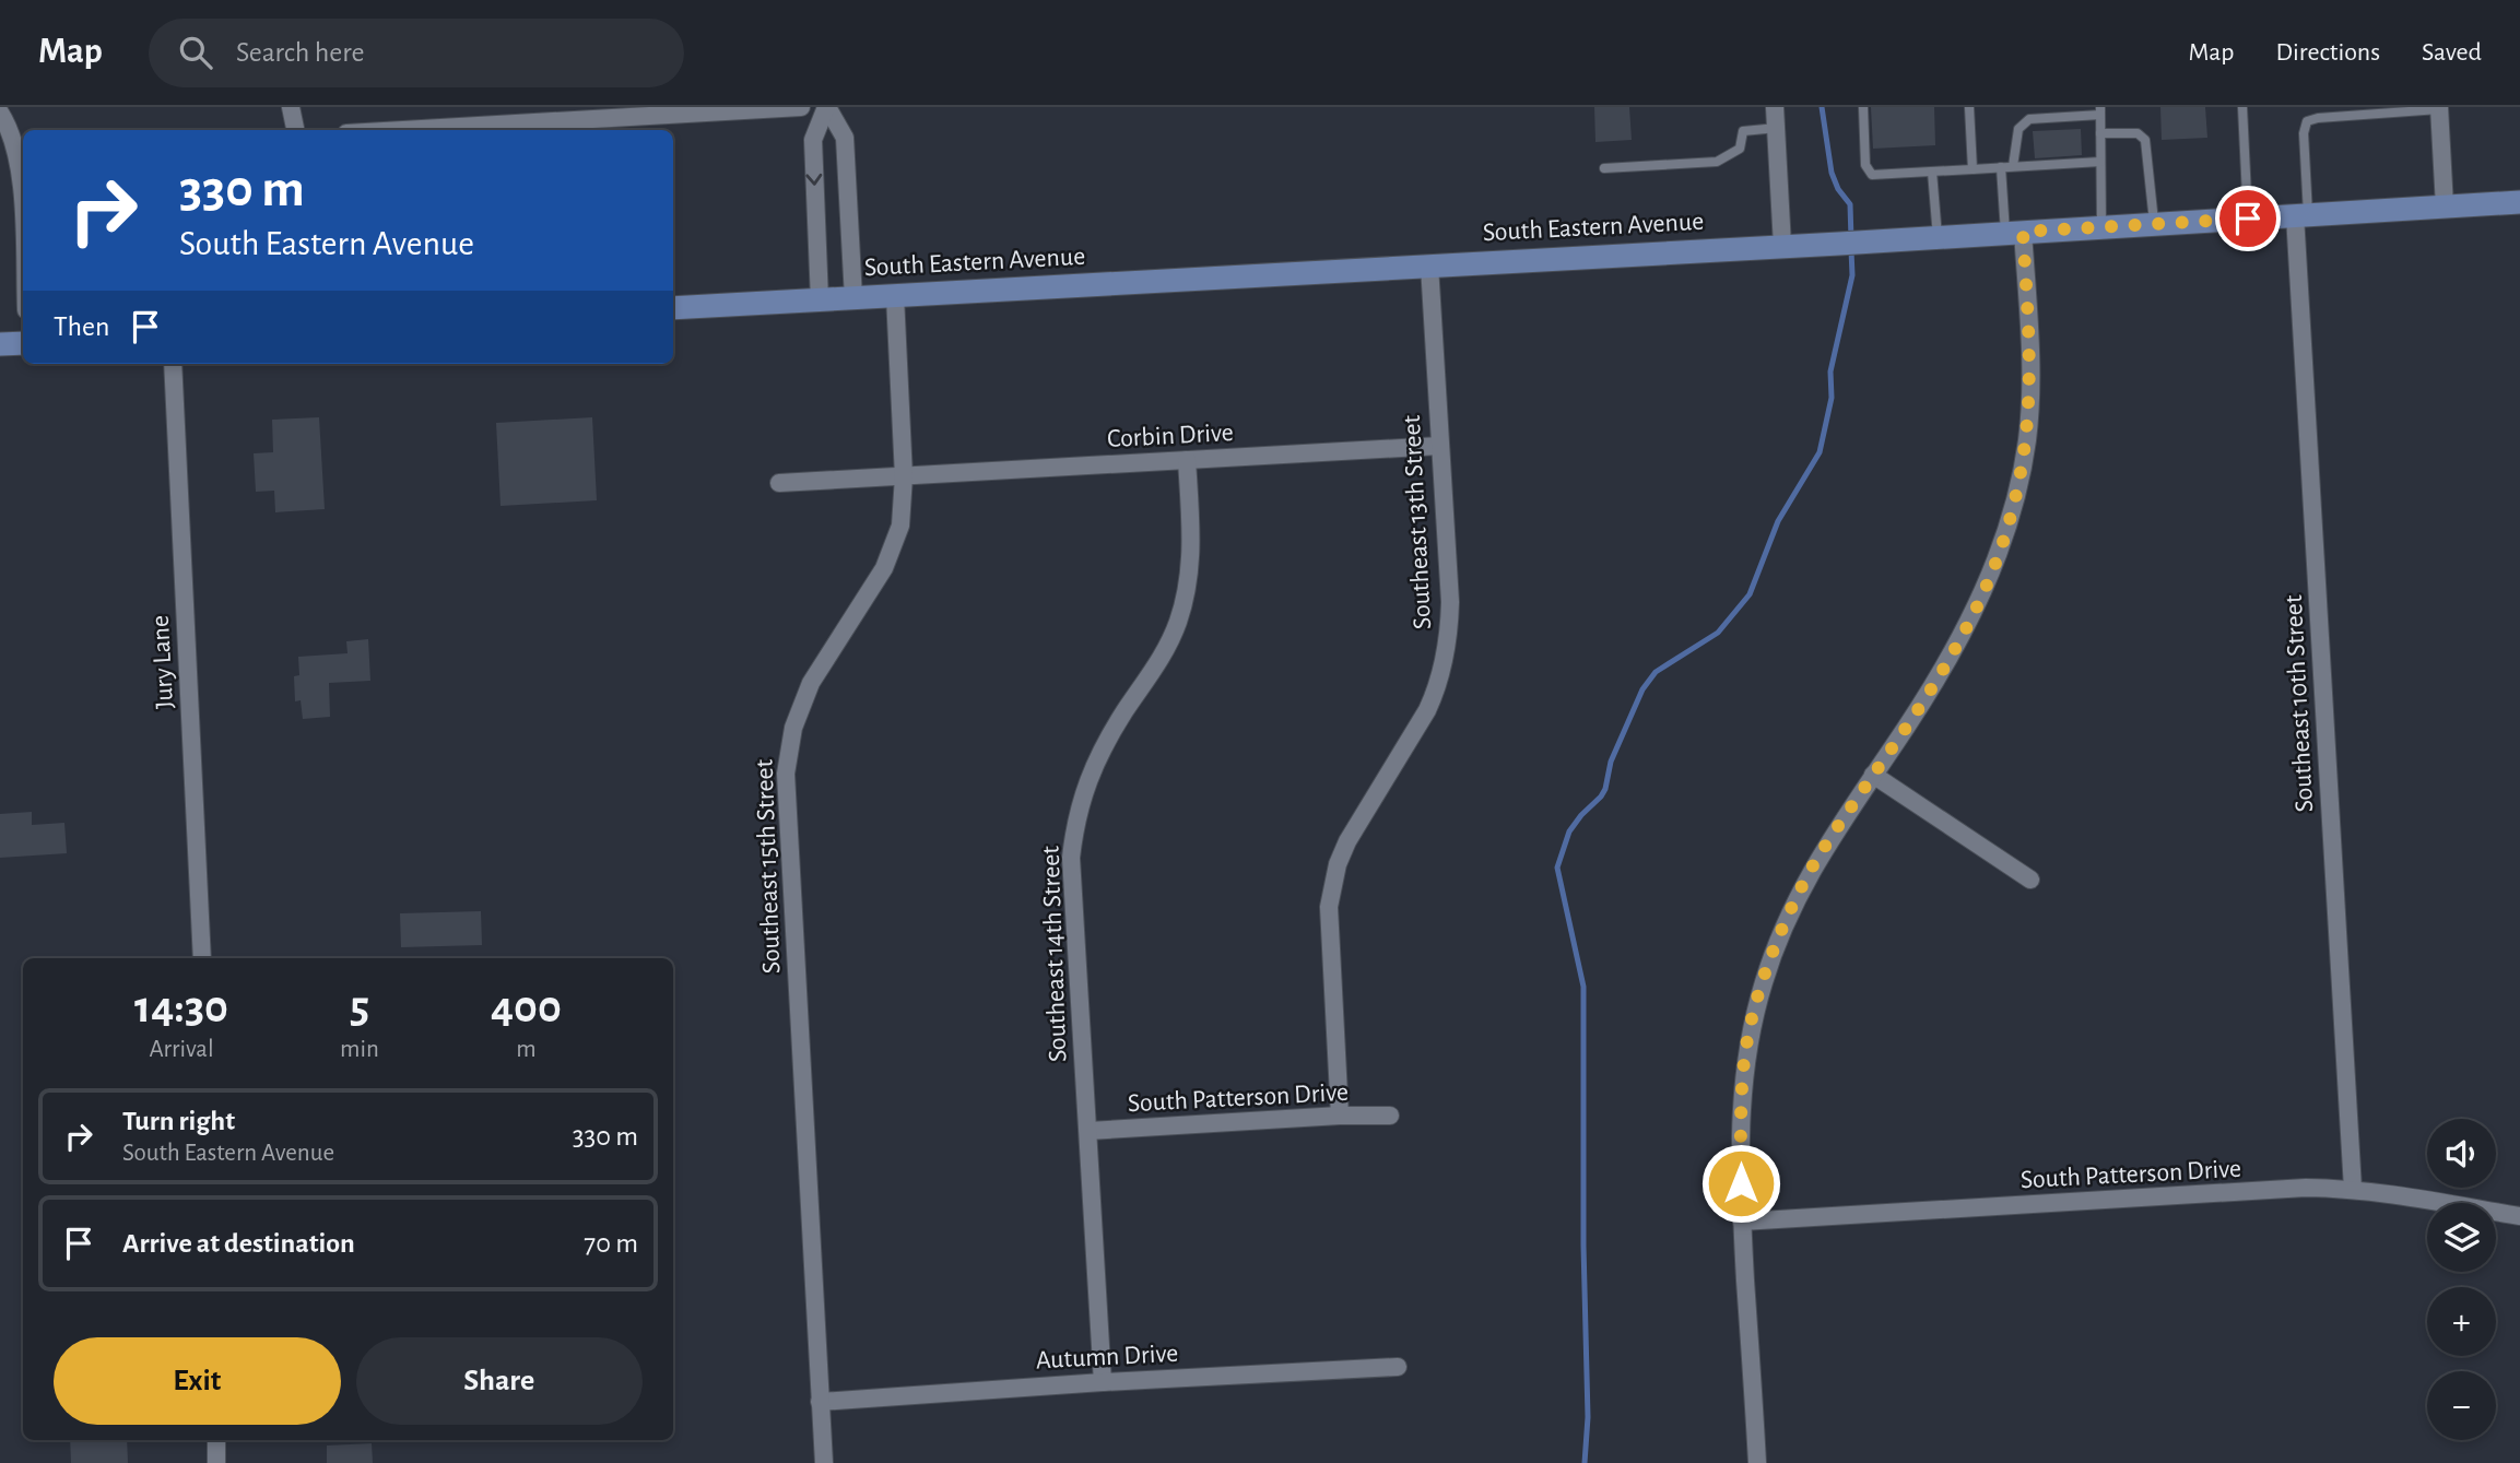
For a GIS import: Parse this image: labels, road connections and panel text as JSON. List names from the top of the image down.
{
  "streets": {
    "main road": ["South Eastern Avenue"],
    "street": [
      "Corbin Drive",
      "Southeast 13th Street",
      "Jury Lane",
      "Southeast 10th Street",
      "Southeast 15th Street",
      "Southeast 14th Street",
      "South Patterson Drive",
      "Autumn Drive"
    ]
  },
  "crossings": [
    ["South Eastern Avenue", "Southeast 13th Street"],
    ["South Eastern Avenue", "Southeast 10th Street"],
    ["South Eastern Avenue", "Southeast 15th Street"],
    ["Corbin Drive", "Southeast 13th Street"],
    ["Corbin Drive", "Southeast 15th Street"],
    ["Corbin Drive", "Southeast 14th Street"],
    ["Southeast 13th Street", "South Patterson Drive"],
    ["Southeast 10th Street", "South Patterson Drive"],
    ["Southeast 15th Street", "Autumn Drive"],
    ["Southeast 14th Street", "South Patterson Drive"],
    ["Southeast 14th Street", "Autumn Drive"]
  ],
  "page": {
    "header": "Map",
    "search": "Search here",
    "nav": ["Map", "Directions", "Saved"],
    "turn": ["330 m", "South Eastern Avenue"],
    "then": "Then",
    "eta": [
      "14:30",
      "Arrival",
      "5",
      "min",
      "400",
      "m"
    ],
    "list": [
      {
        "name": "Turn right",
        "note": "South Eastern Avenue",
        "value": "330 m"
      },
      {
        "name": "Arrive at destination",
        "value": "70 m"
      }
    ],
    "map_buttons": ["+", "−"],
    "buttons": ["Exit", "Share"]
  }
}
